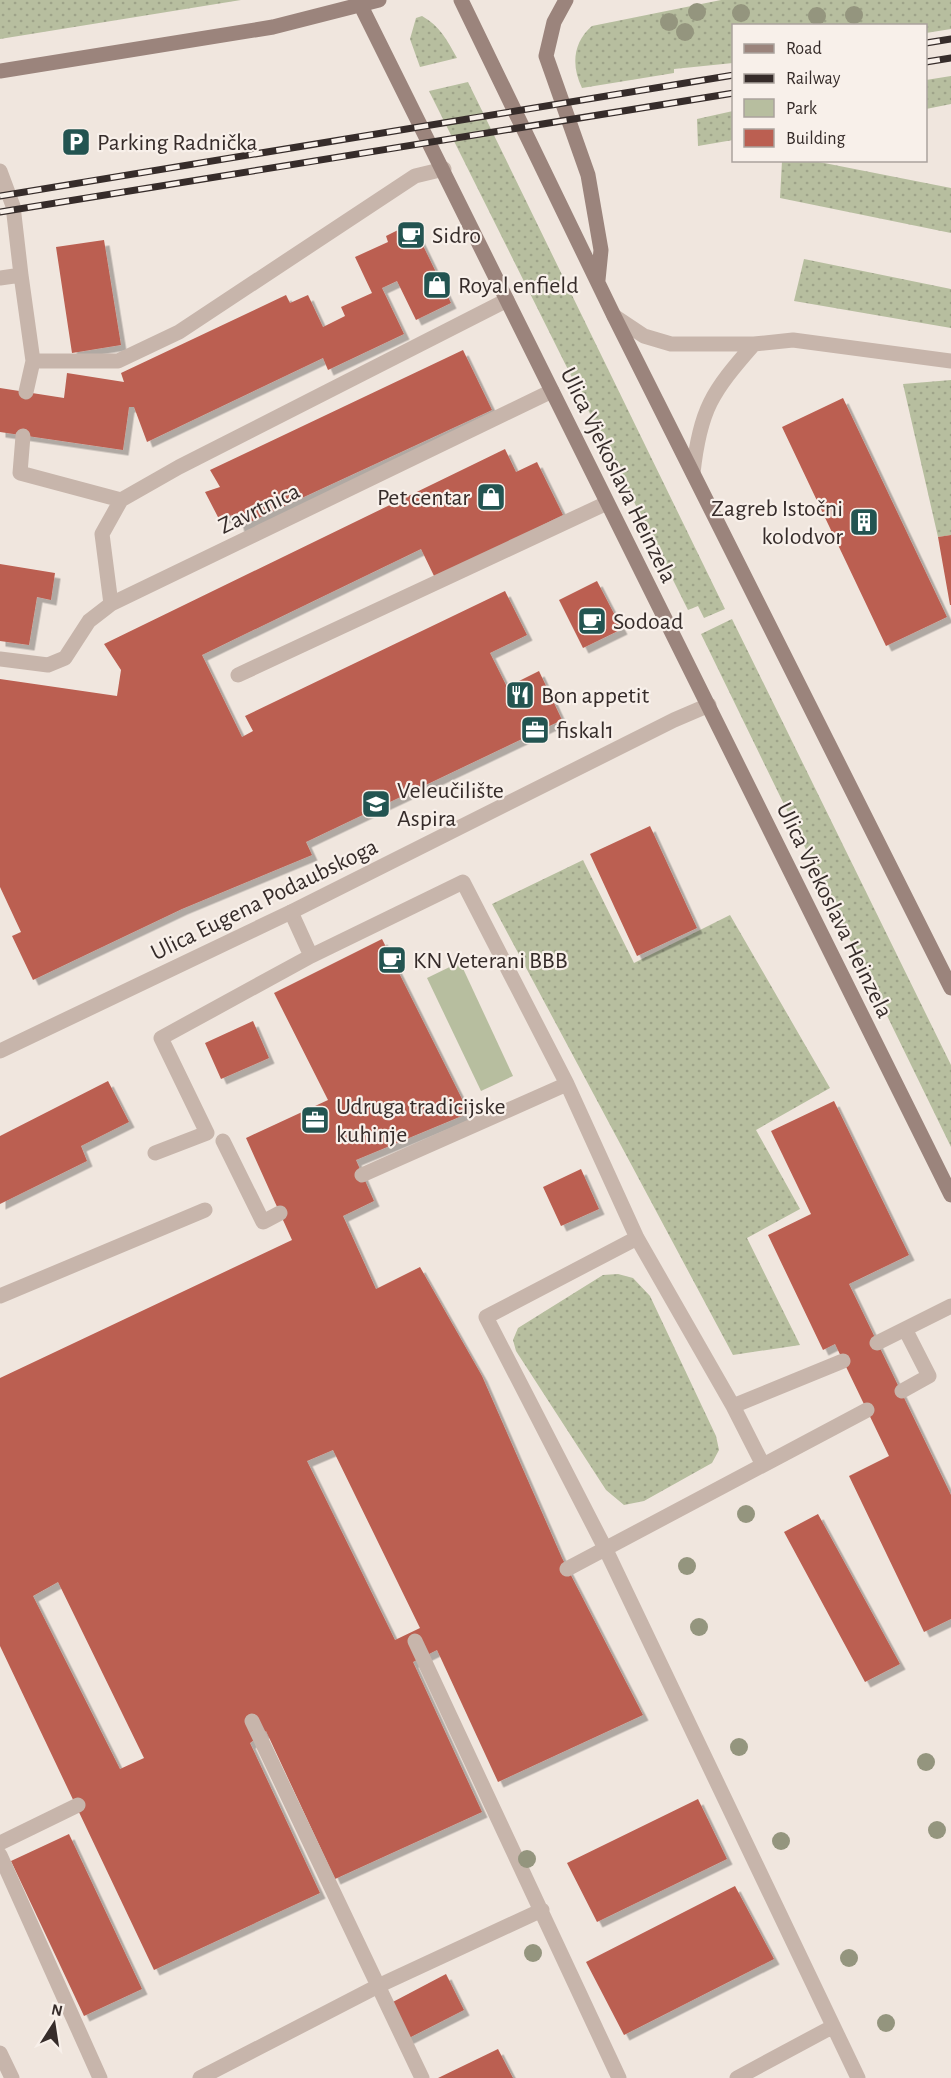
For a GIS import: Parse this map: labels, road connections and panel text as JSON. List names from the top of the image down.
{
  "streets": {
    "main road": ["Ulica Vjekoslava Heinzela"],
    "street": ["Zavrtnica", "Ulica Eugena Podaubskoga"]
  },
  "crossings": [
    ["Ulica Vjekoslava Heinzela", "Zavrtnica"],
    ["Ulica Vjekoslava Heinzela", "Ulica Eugena Podaubskoga"]
  ],
  "places": {
    "parking": ["Parking Radnička"],
    "cafe": ["Sidro", "Sodoad", "KN Veterani BBB"],
    "shop": ["Royal enfield", "Pet centar"],
    "building": ["Zagreb Istočni kolodvor"],
    "restaurant": ["Bon appetit"],
    "office": ["fiskal1", "Udruga tradicijske kuhinje"],
    "school or university": ["Veleučilište Aspira"]
  },
  "legend": [
    "Road",
    "Railway",
    "Park",
    "Building"
  ],
  "north": "top"
}
